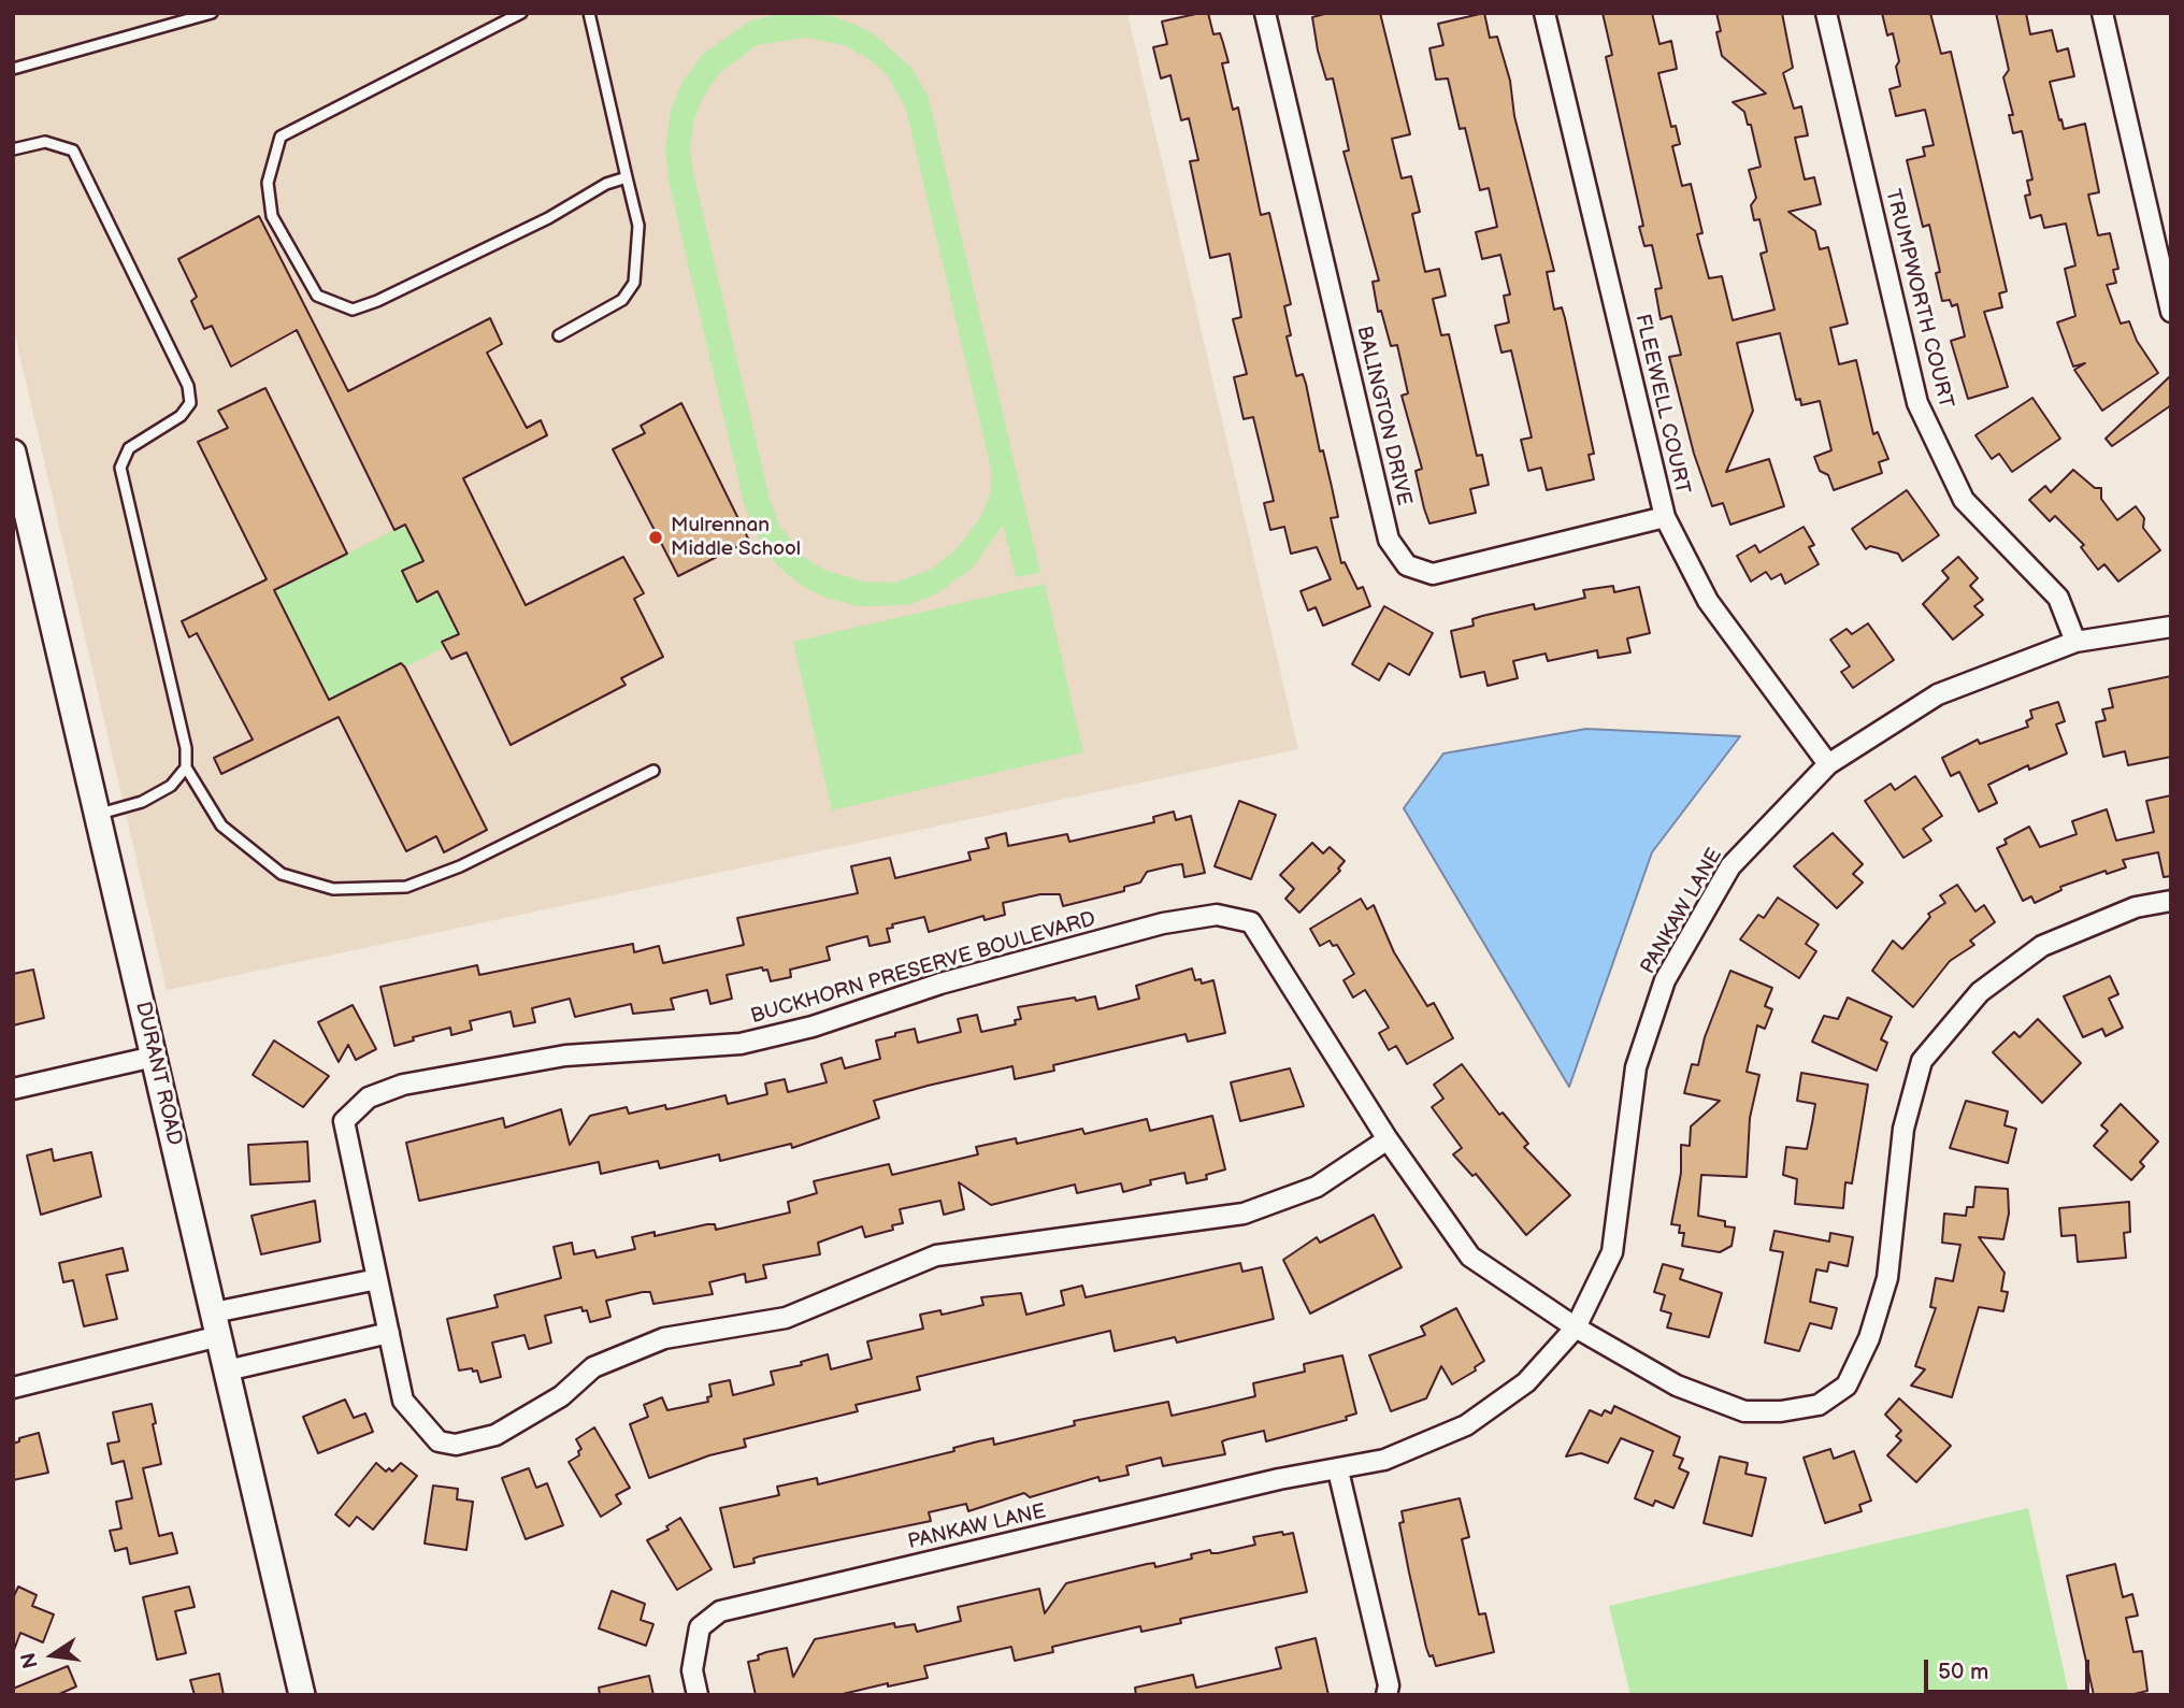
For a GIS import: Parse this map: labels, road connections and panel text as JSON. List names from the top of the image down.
{
  "streets": {
    "street": [
      "TRUMPWORTH COURT",
      "FLEEWELL COURT",
      "BALINGTON DRIVE",
      "PANKAW LANE",
      "BUCKHORN PRESERVE BOULEVARD",
      "DURANT ROAD"
    ]
  },
  "crossings": [
    ["TRUMPWORTH COURT", "PANKAW LANE"],
    ["FLEEWELL COURT", "BALINGTON DRIVE"],
    ["FLEEWELL COURT", "PANKAW LANE"],
    ["PANKAW LANE", "BUCKHORN PRESERVE BOULEVARD"]
  ],
  "places": ["Mulrennan Middle School"],
  "scale_bar": "50 m",
  "north": "left"
}
